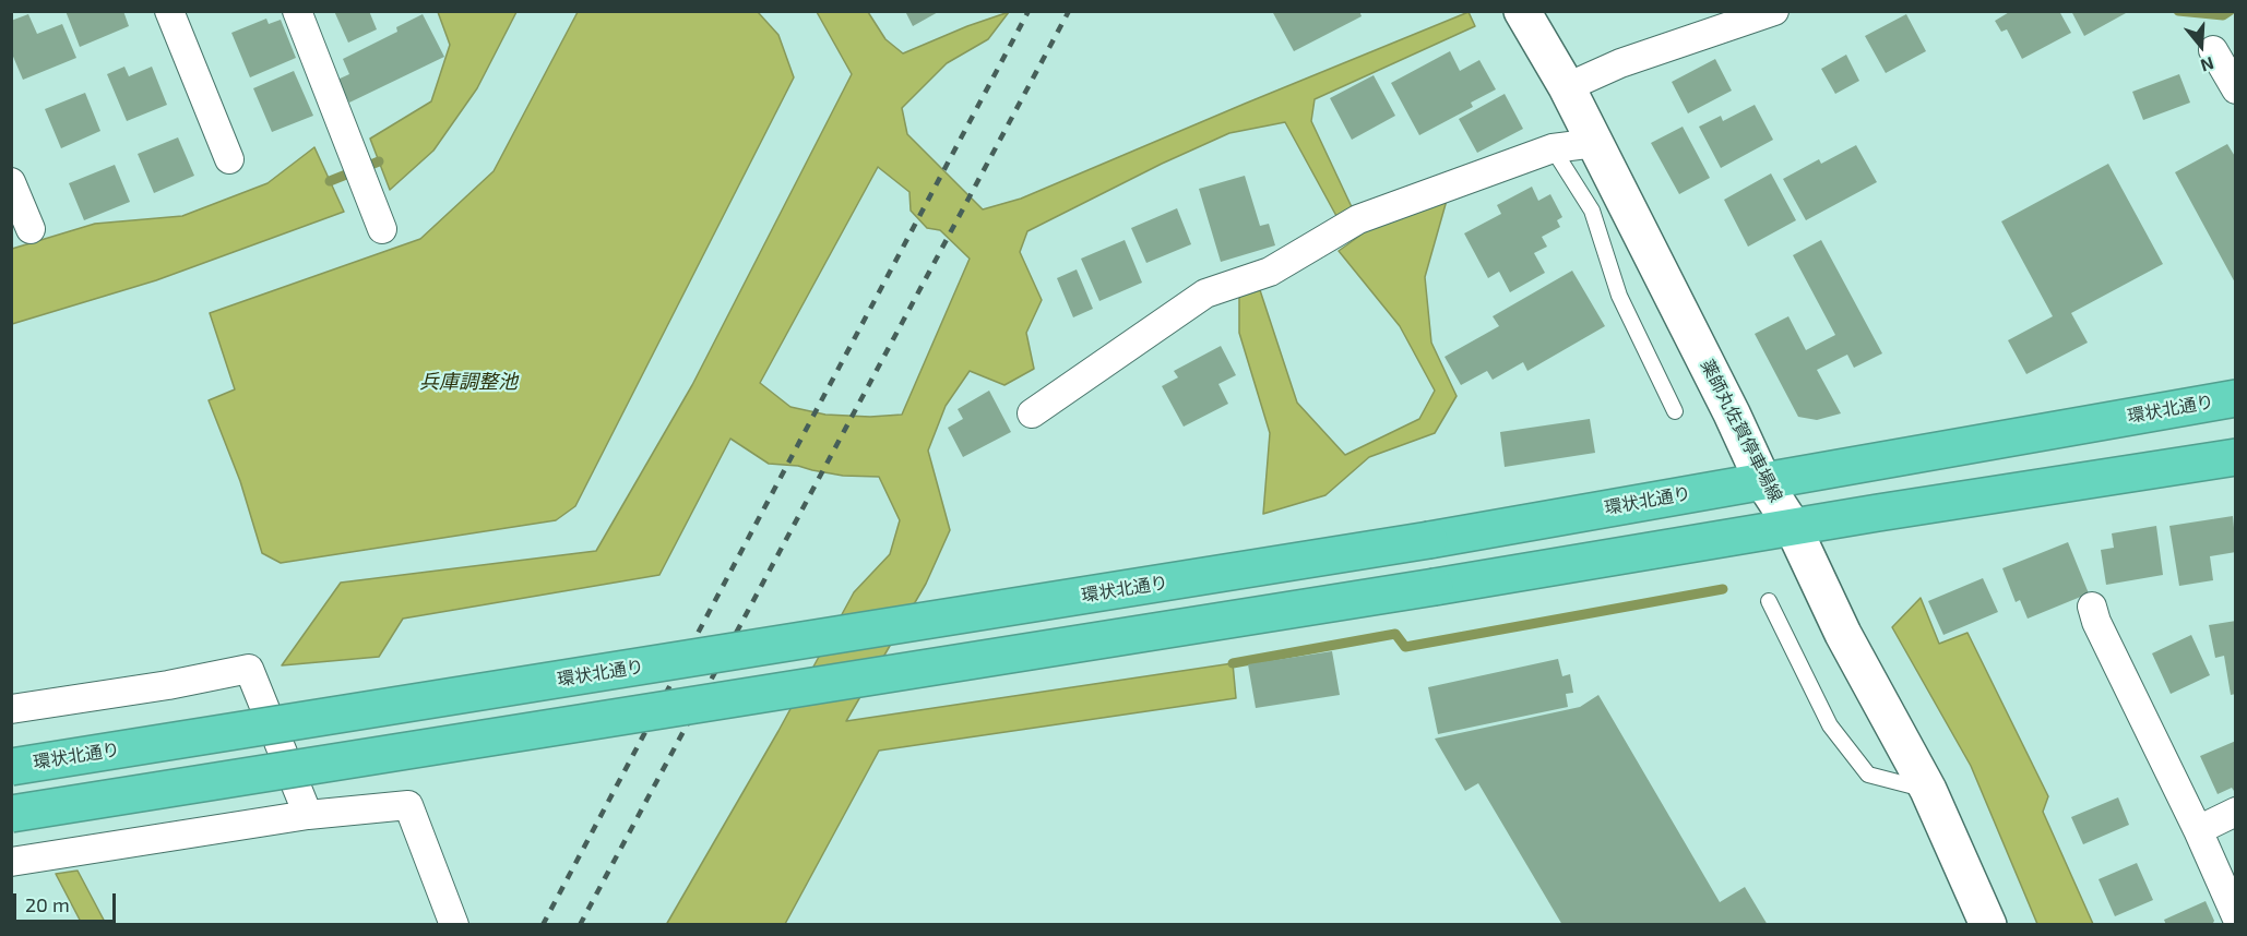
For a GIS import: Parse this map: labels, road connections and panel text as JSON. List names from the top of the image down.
{
  "streets": {
    "highway": ["環状北通り"],
    "main road": ["薬師丸佐賀停車場線"]
  },
  "crossings": [
    ["環状北通り", "薬師丸佐賀停車場線"]
  ],
  "water": ["兵庫調整池"],
  "scale_bar": "20 m",
  "north": "bottom"
}
